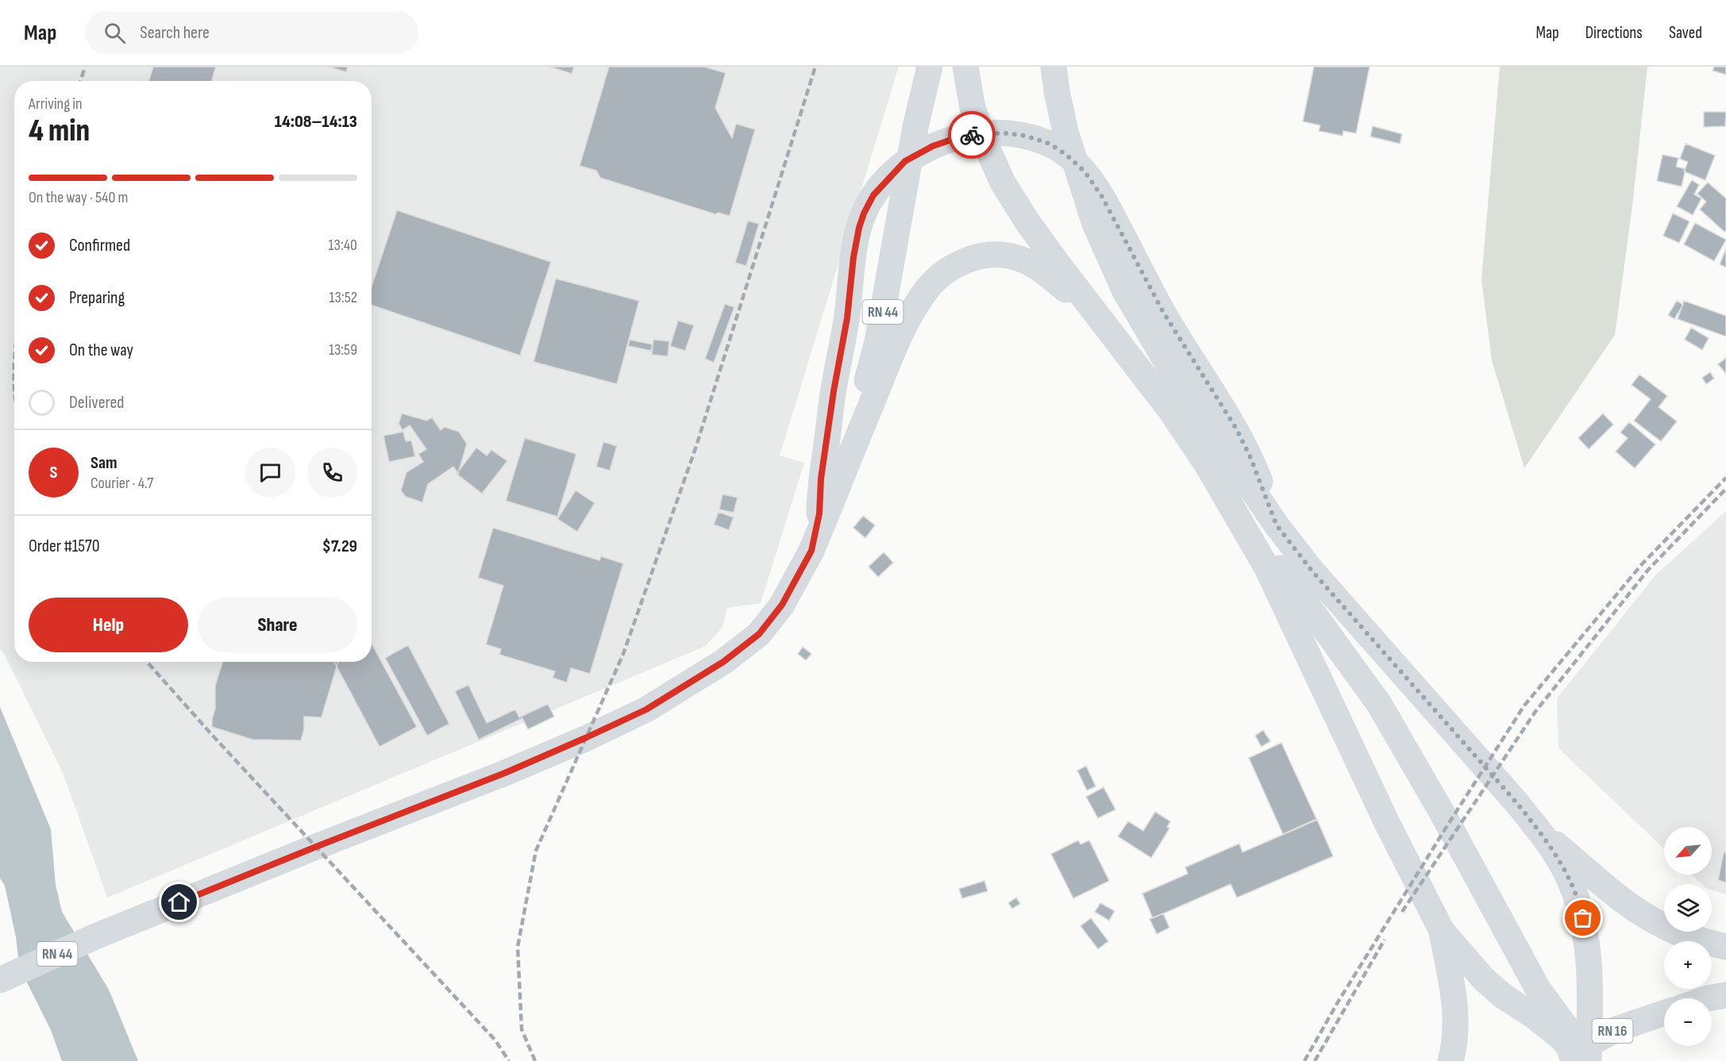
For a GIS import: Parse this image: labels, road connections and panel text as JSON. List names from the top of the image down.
{
  "streets": {
    "main road": ["RN 44", "RN 16"]
  },
  "north": "bottom left",
  "page": {
    "header": "Map",
    "search": "Search here",
    "nav": ["Map", "Directions", "Saved"],
    "heading": ["4 min", "Arriving in", "14:08–14:13"],
    "panel": [
      "Sam",
      "Courier · 4.7",
      "Order #1570",
      "$7.29"
    ],
    "bar": "On the way · 540 m",
    "list": [
      ["Confirmed", "13:40"],
      ["Preparing", "13:52"],
      ["On the way", "13:59"],
      "Delivered"
    ],
    "round": "S",
    "buttons": ["Help", "Share"],
    "map_buttons": ["+", "−"]
  }
}
